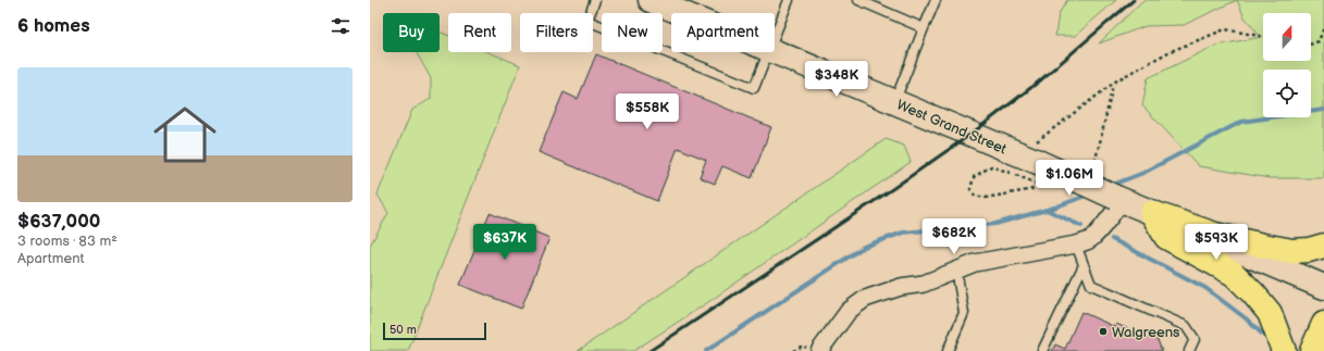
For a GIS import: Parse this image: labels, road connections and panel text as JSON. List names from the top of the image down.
{
  "streets": {
    "main road": ["West Grand Street"]
  },
  "places": ["Walgreens"],
  "scale_bar": "50 m",
  "north": "top",
  "page": {
    "heading": "6 homes",
    "chip": [
      "Buy",
      "Rent",
      "Filters",
      "New",
      "Apartment"
    ],
    "list": [
      {
        "name": "$637,000",
        "note": "3 rooms · 83 m² · Apartment"
      }
    ],
    "price": [
      "$348K",
      "$558K",
      "$1.06M",
      "$682K",
      "$637K",
      "$593K"
    ],
    "scale": "50 m"
  }
}
